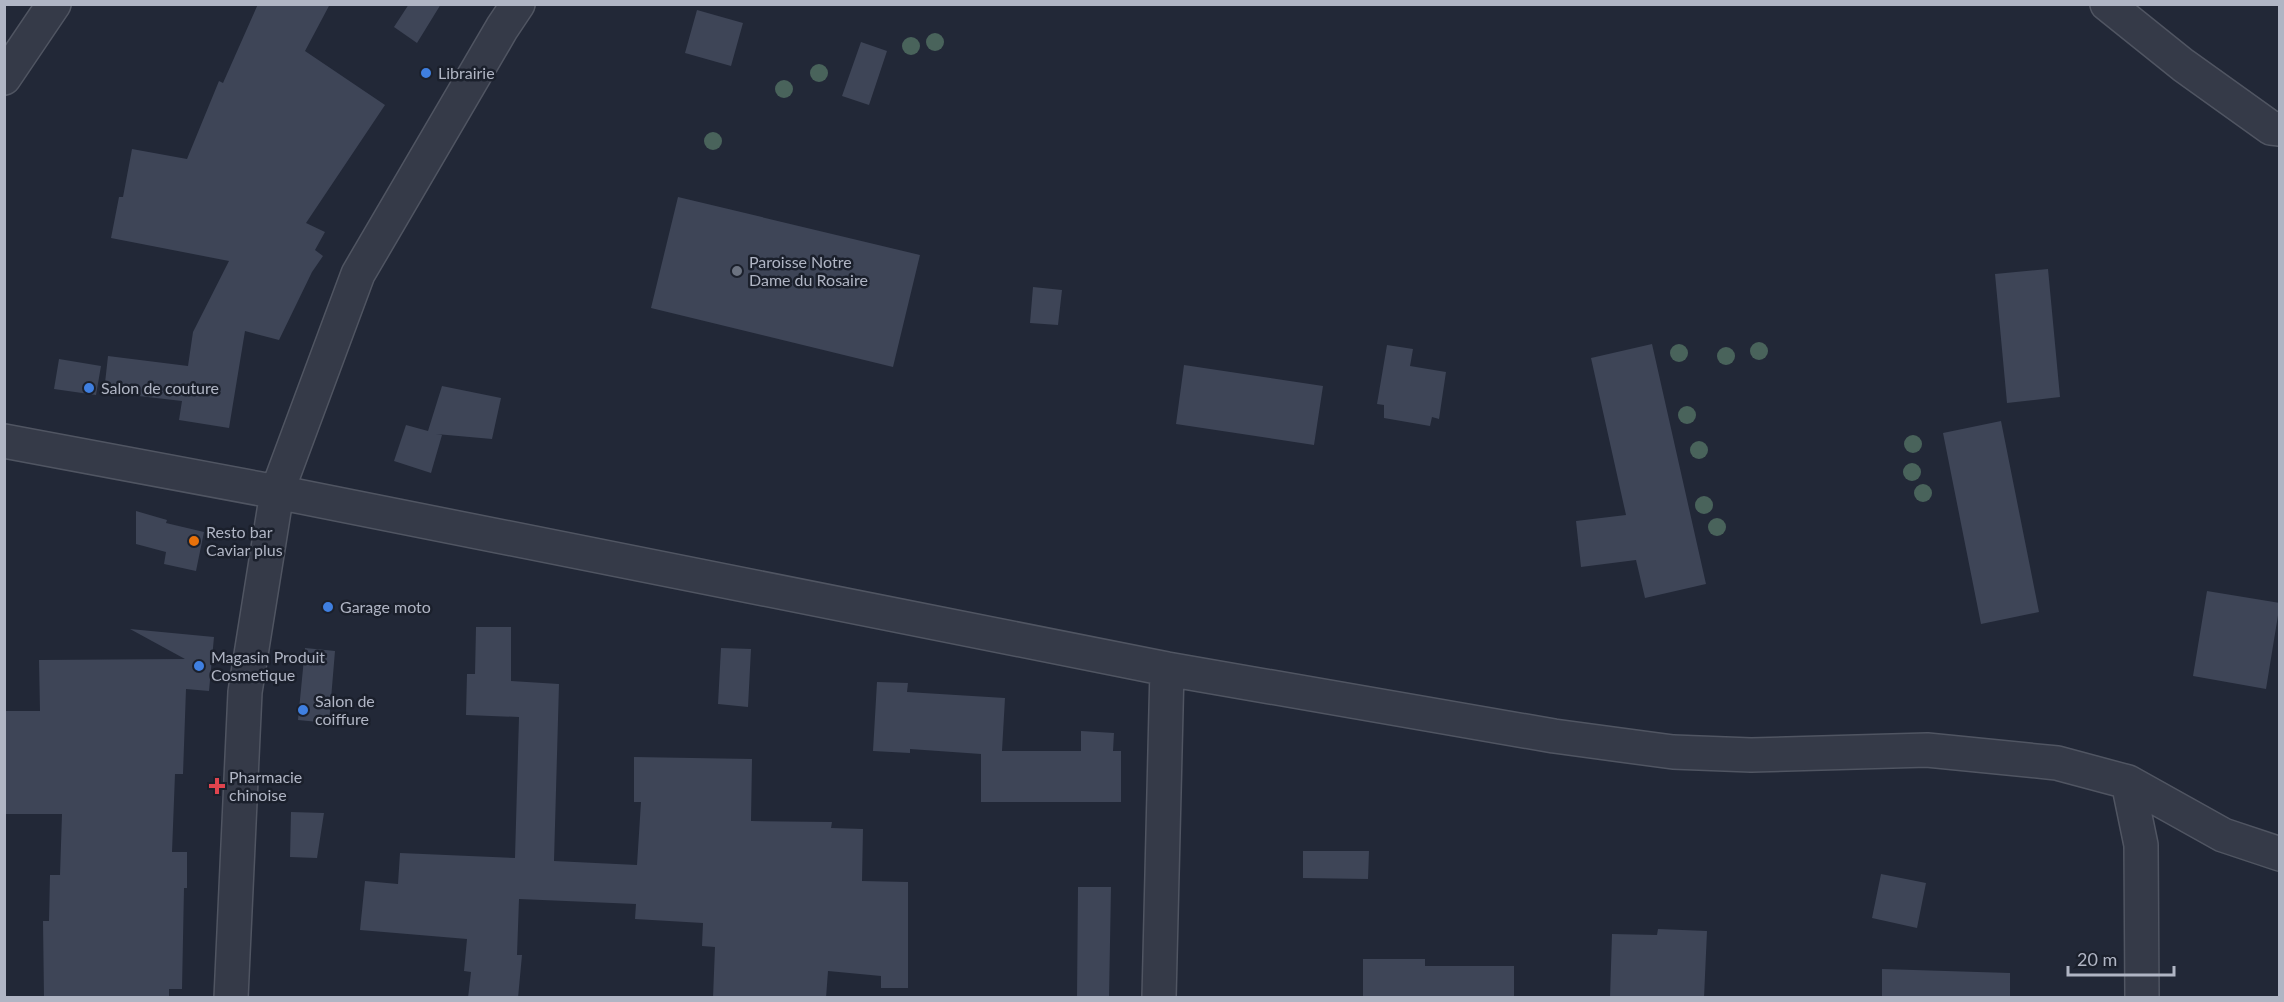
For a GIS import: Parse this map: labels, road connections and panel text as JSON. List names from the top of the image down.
{
  "places": {
    "other": [
      "Librairie",
      "Paroisse Notre Dame du Rosaire",
      "Salon de couture",
      "Resto bar Caviar plus",
      "Garage moto",
      "Magasin Produit Cosmetique",
      "Salon de coiffure"
    ],
    "health": ["Pharmacie chinoise"]
  },
  "scale_bar": "20 m"
}
